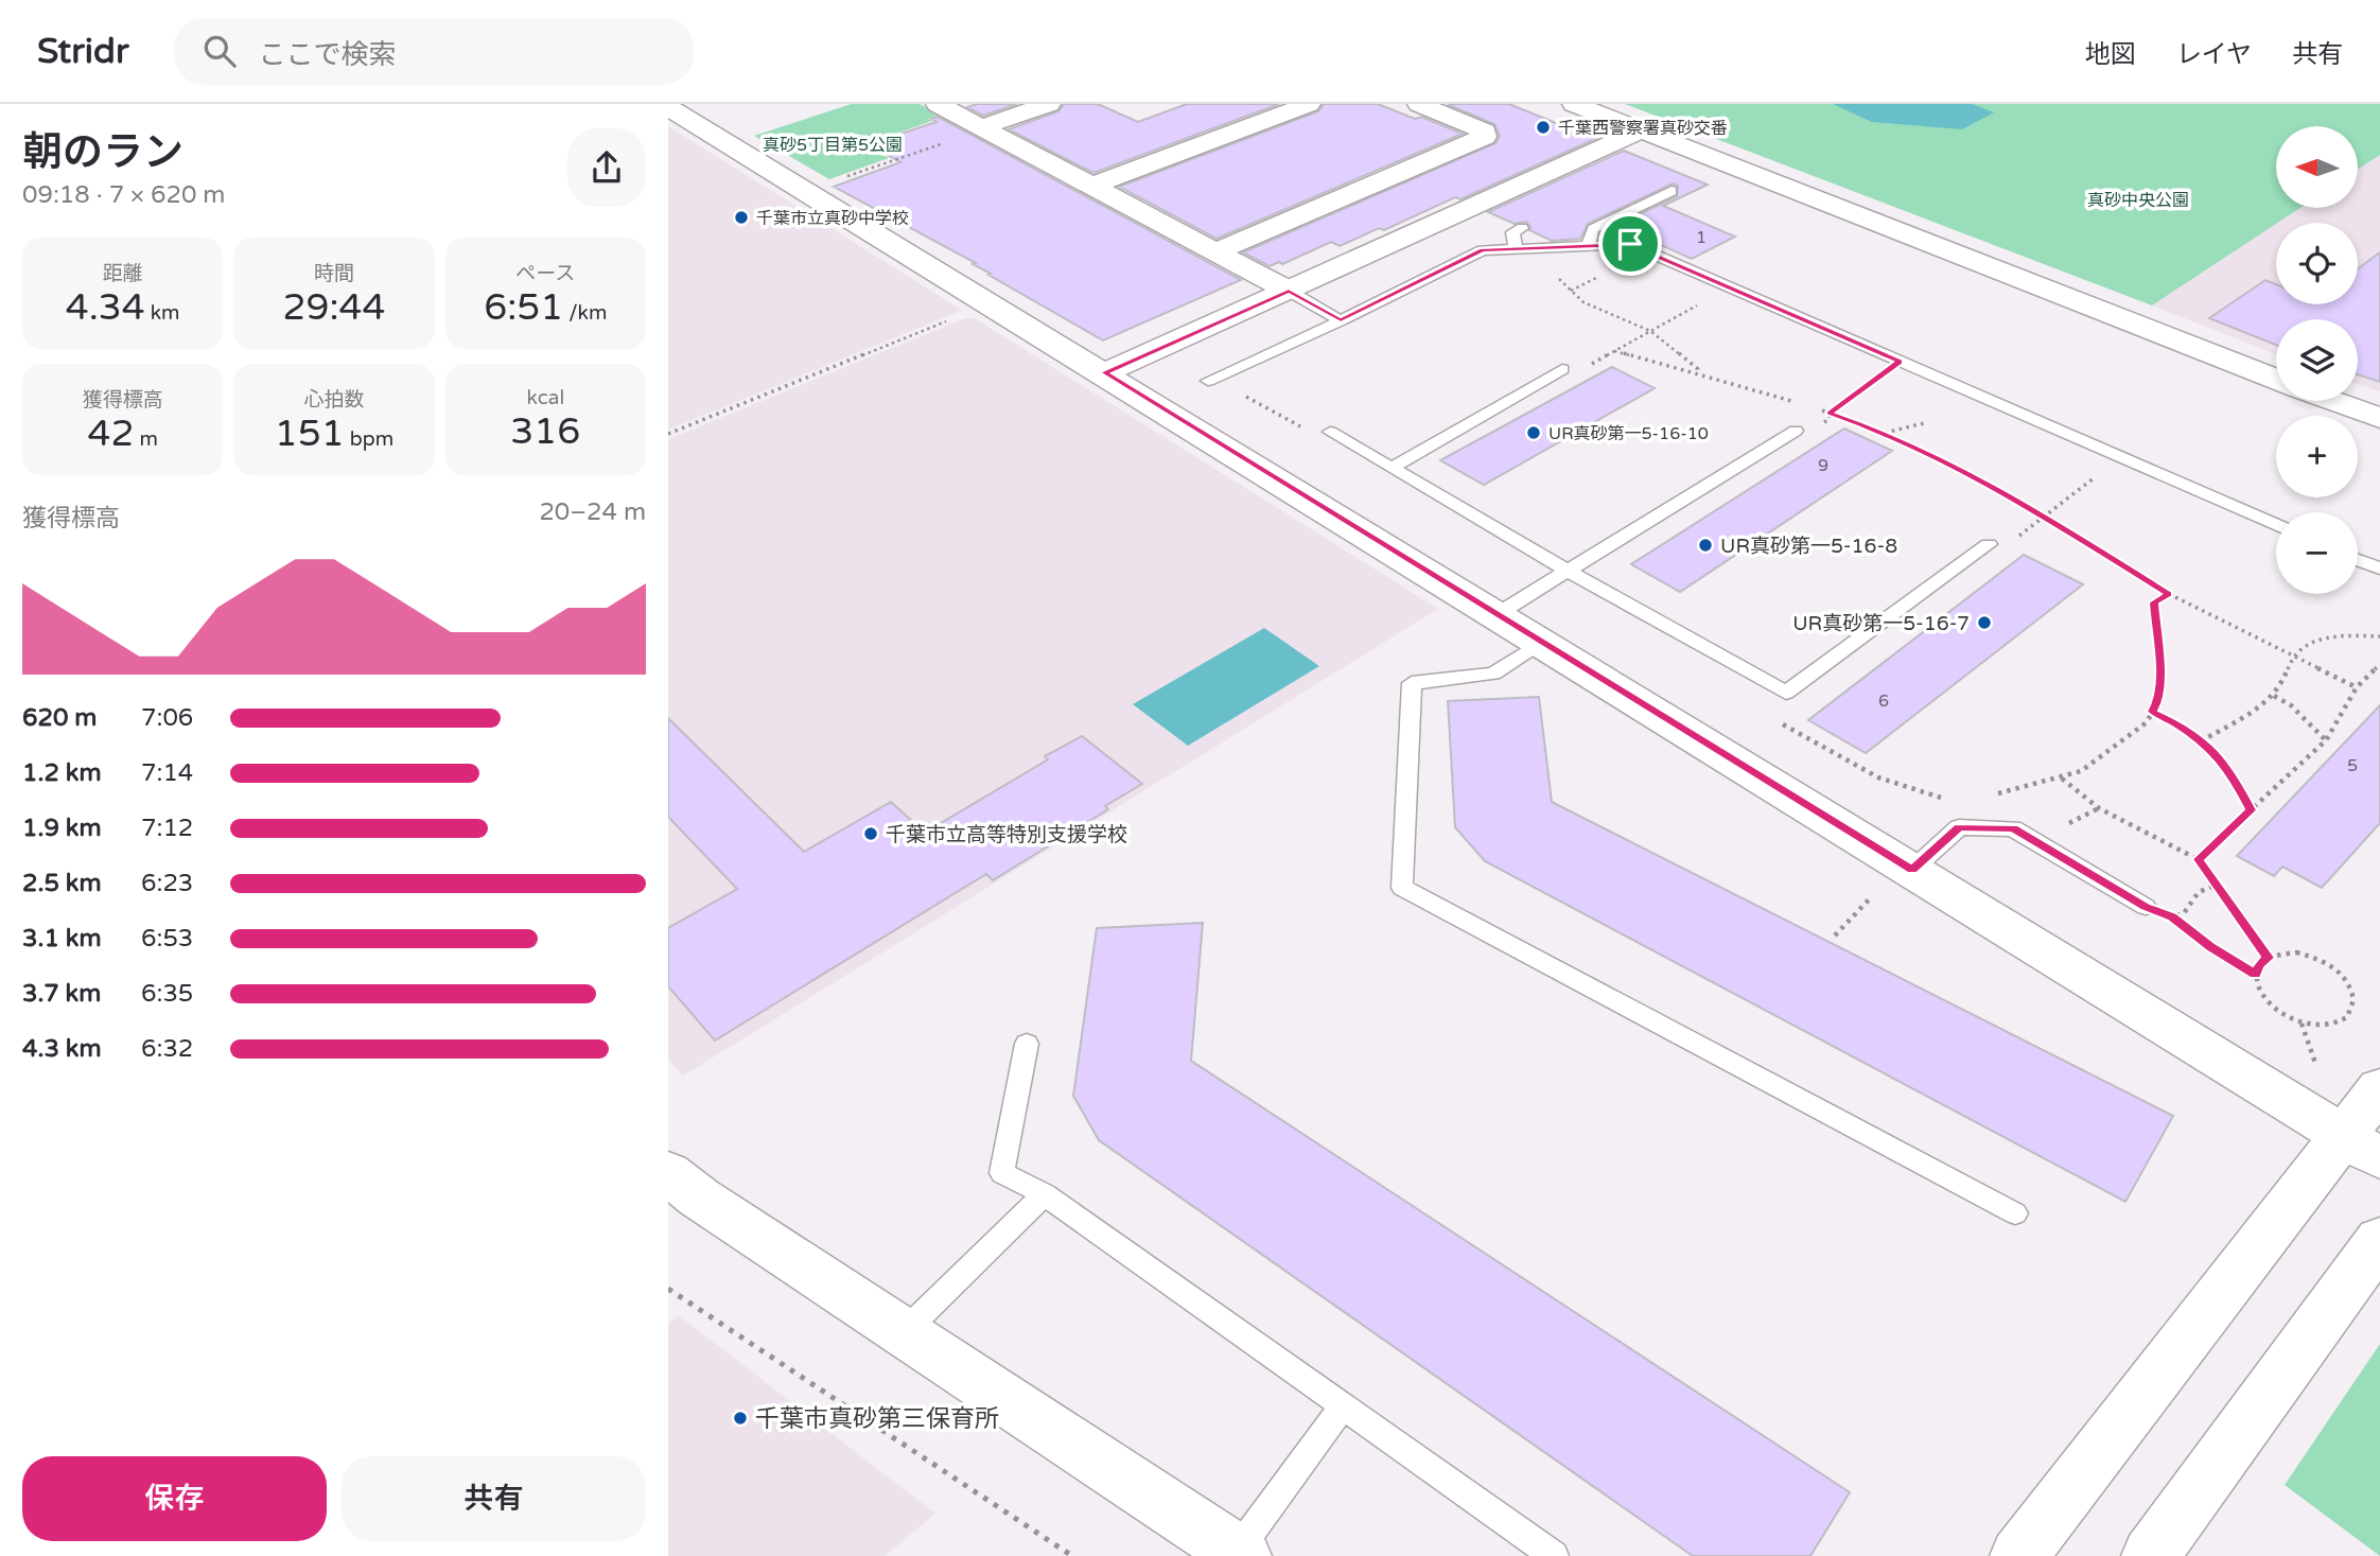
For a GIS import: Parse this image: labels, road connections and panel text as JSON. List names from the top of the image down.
{
  "parks": ["真砂5丁目第5公園", "真砂中央公園"],
  "places": [
    "千葉西警察署真砂交番",
    "千葉市立真砂中学校",
    "UR真砂第一5-16-10",
    "UR真砂第一5-16-8",
    "UR真砂第一5-16-7",
    "千葉市立高等特別支援学校",
    "千葉市真砂第三保育所"
  ],
  "house_numbers": [
    "1",
    "9",
    "6",
    "5"
  ],
  "north": "left",
  "page": {
    "header": "Stridr",
    "search": "ここで検索",
    "nav": ["地図", "レイヤ", "共有"],
    "heading": ["朝のラン", "09:18 · 7 × 620 m"],
    "map_buttons": ["+", "−"],
    "stats": [
      ["距離", "4.34 km"],
      ["時間", "29:44"],
      ["ペース", "6:51 /km"],
      ["獲得標高", "42 m"],
      ["心拍数", "151 bpm"],
      ["kcal", "316"]
    ],
    "chart": ["獲得標高", "20–24 m"],
    "list": [
      {
        "name": "620 m",
        "note": "7:06"
      },
      {
        "name": "1.2 km",
        "note": "7:14"
      },
      {
        "name": "1.9 km",
        "note": "7:12"
      },
      {
        "name": "2.5 km",
        "note": "6:23"
      },
      {
        "name": "3.1 km",
        "note": "6:53"
      },
      {
        "name": "3.7 km",
        "note": "6:35"
      },
      {
        "name": "4.3 km",
        "note": "6:32"
      }
    ],
    "buttons": ["保存", "共有"]
  }
}
